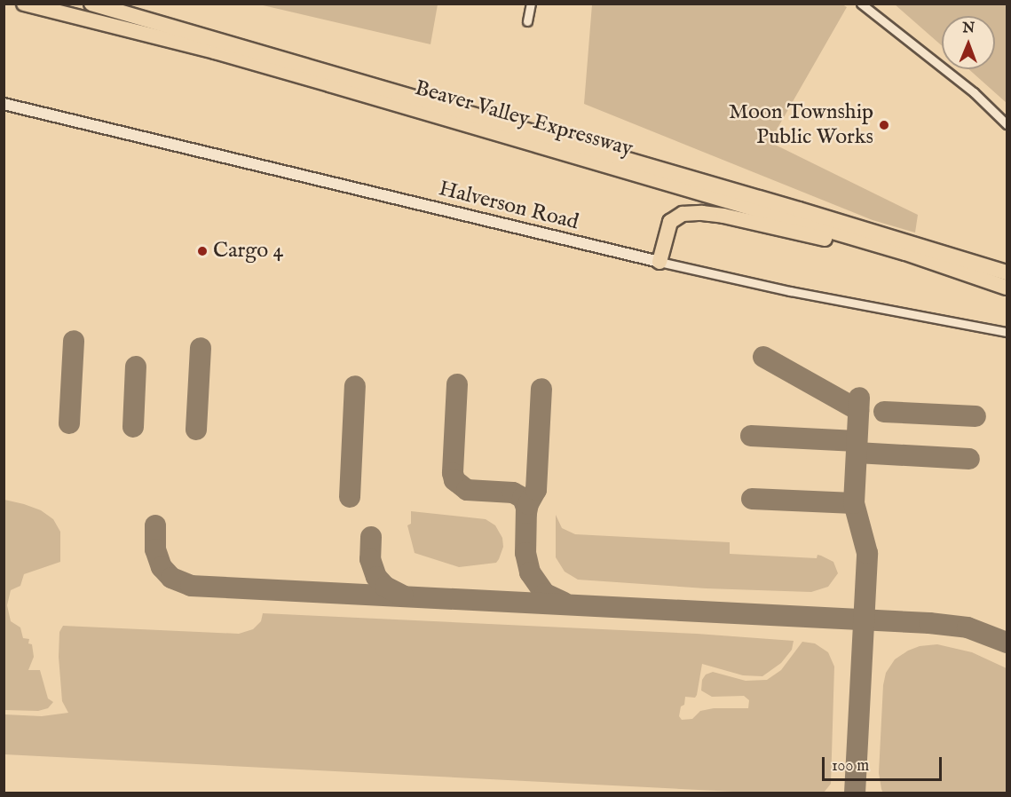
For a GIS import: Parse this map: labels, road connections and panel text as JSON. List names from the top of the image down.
{
  "streets": {
    "highway": ["Beaver Valley Expressway"],
    "street": ["Halverson Road"]
  },
  "places": ["Moon Township Public Works", "Cargo 4"],
  "scale_bar": "100 m",
  "north": "top"
}
